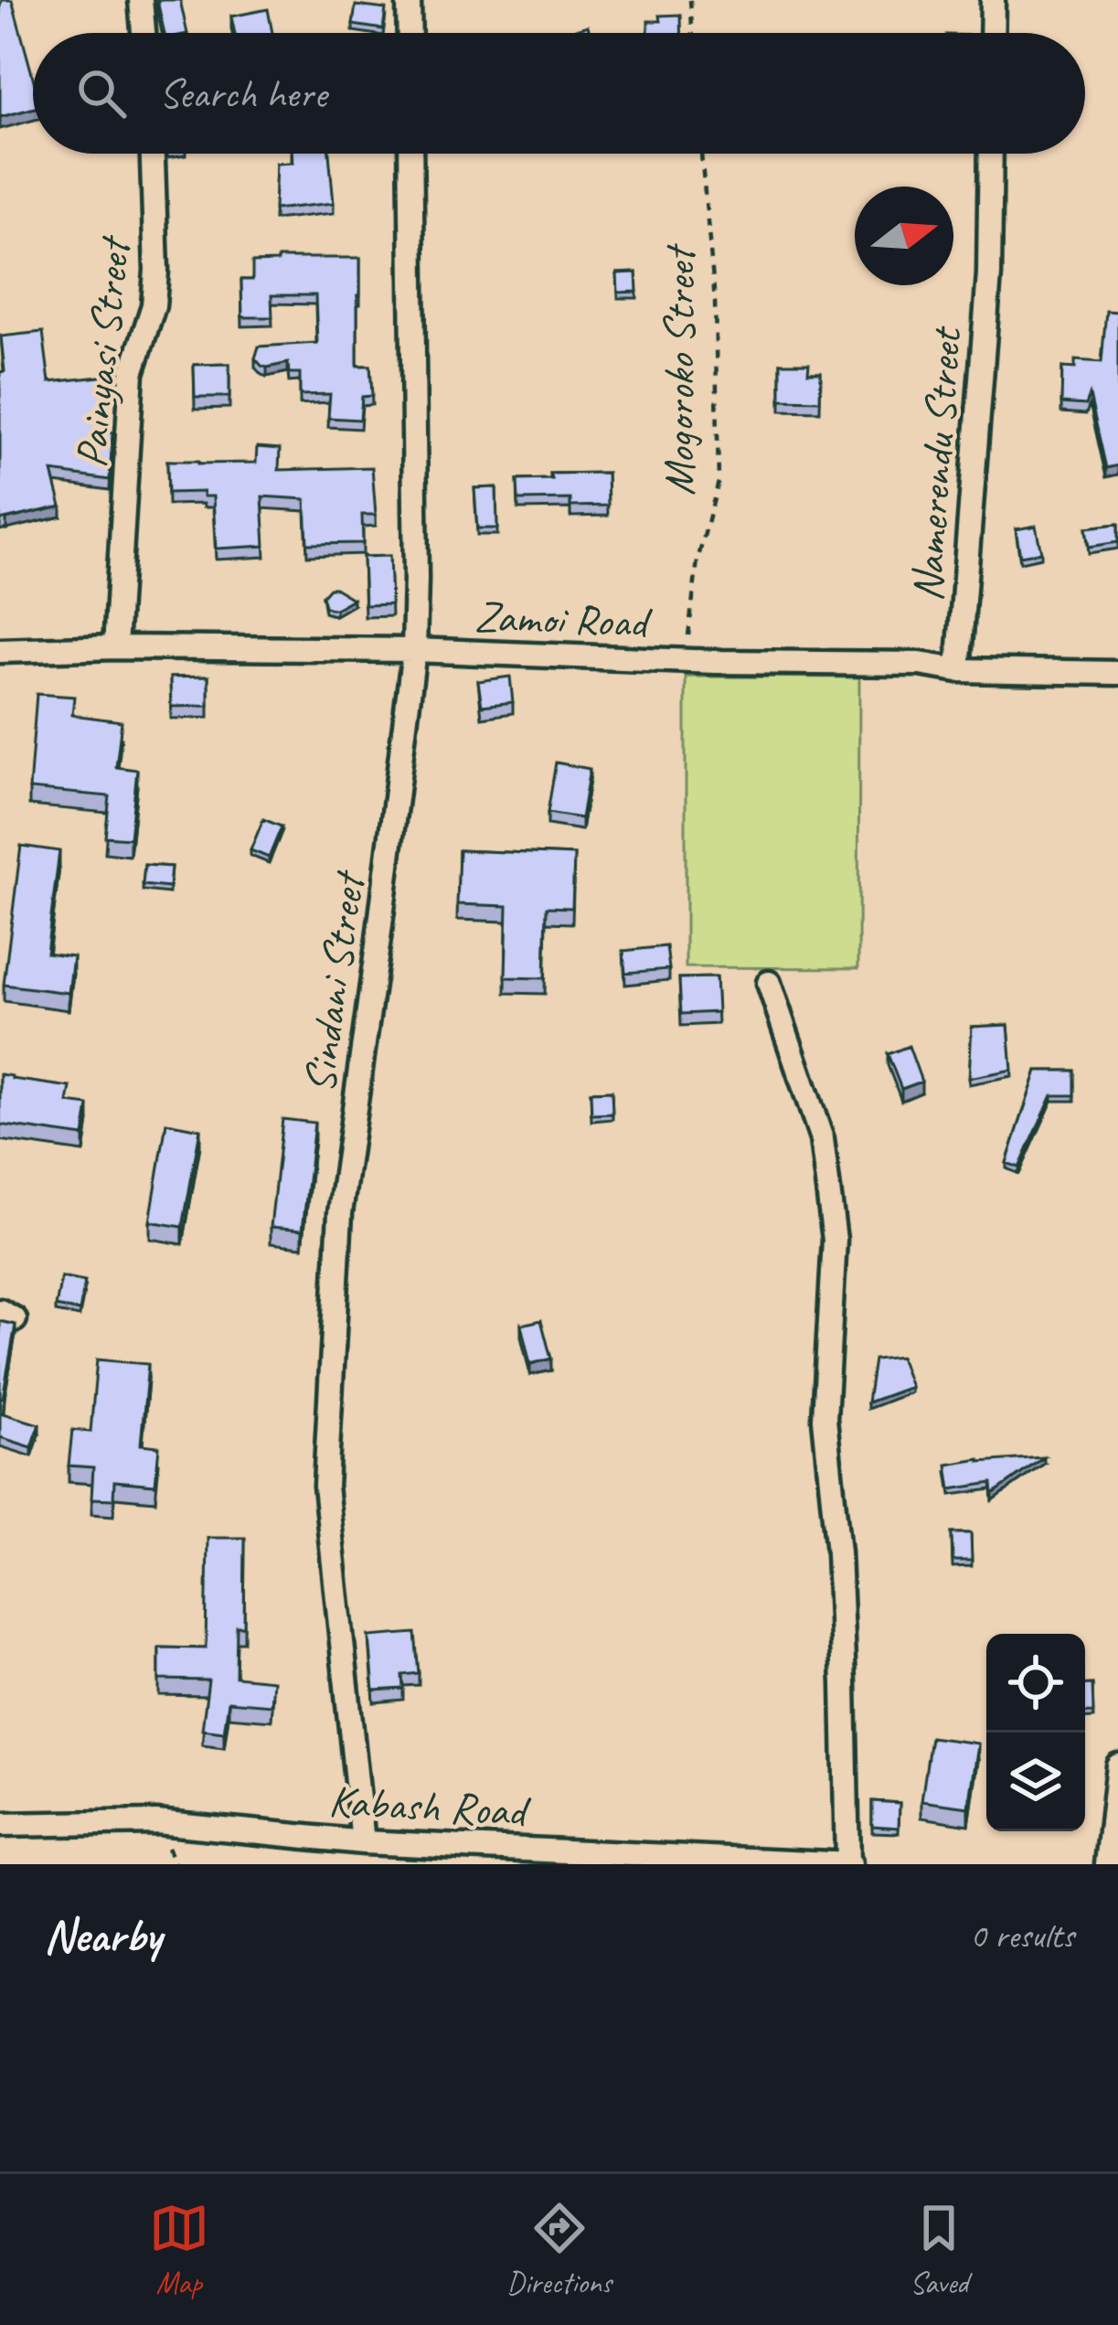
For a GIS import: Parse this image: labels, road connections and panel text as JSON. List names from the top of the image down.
{
  "streets": {
    "street": [
      "Painyasi Street",
      "Namerendu Street",
      "Zamoi Road",
      "Sindani Street",
      "Kabash Road"
    ],
    "path": ["Mogoroko Street"]
  },
  "crossings": [
    ["Painyasi Street", "Zamoi Road"],
    ["Namerendu Street", "Zamoi Road"],
    ["Zamoi Road", "Sindani Street"],
    ["Sindani Street", "Kabash Road"]
  ],
  "north": "right",
  "page": {
    "search": "Search here",
    "heading": ["Nearby", "0 results"],
    "nav": ["Map", "Directions", "Saved"]
  }
}
